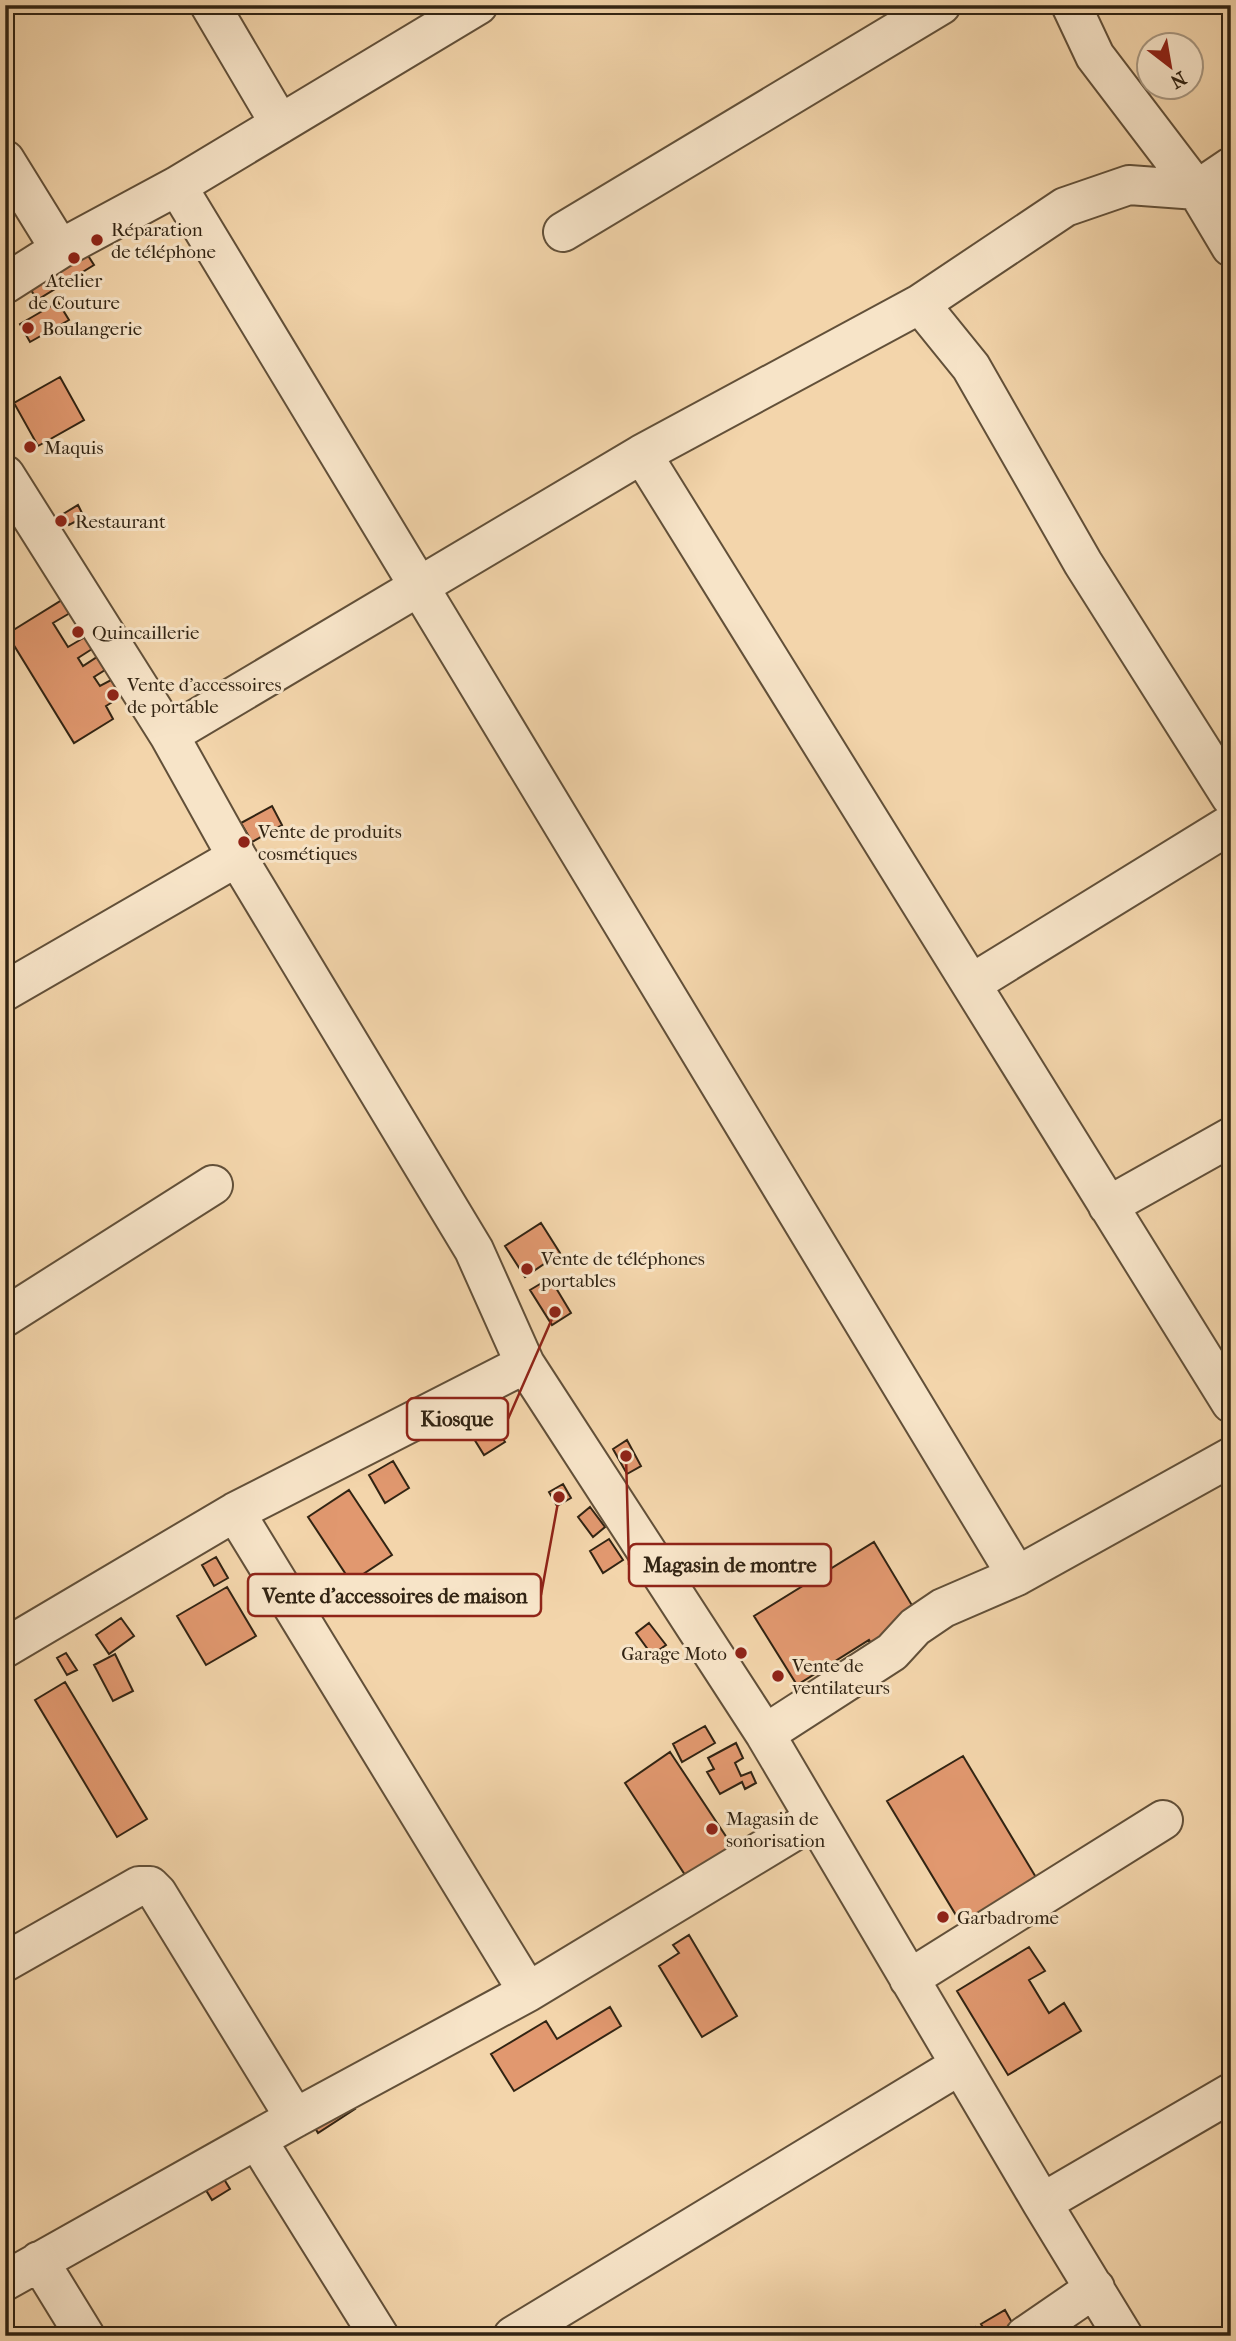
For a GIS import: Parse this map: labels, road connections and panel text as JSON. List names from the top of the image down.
{
  "places": [
    "Réparation de téléphone",
    "Atelier de Couture",
    "Boulangerie",
    "Maquis",
    "Restaurant",
    "Quincaillerie",
    "Vente d'accessoires de portable",
    "Vente de produits cosmétiques",
    "Vente de téléphones portables",
    "Kiosque",
    "Magasin de montre",
    "Vente d'accessoires de maison",
    "Garage Moto",
    "Vente de ventilateurs",
    "Magasin de sonorisation",
    "Garbadrome"
  ],
  "north": "bottom right"
}
